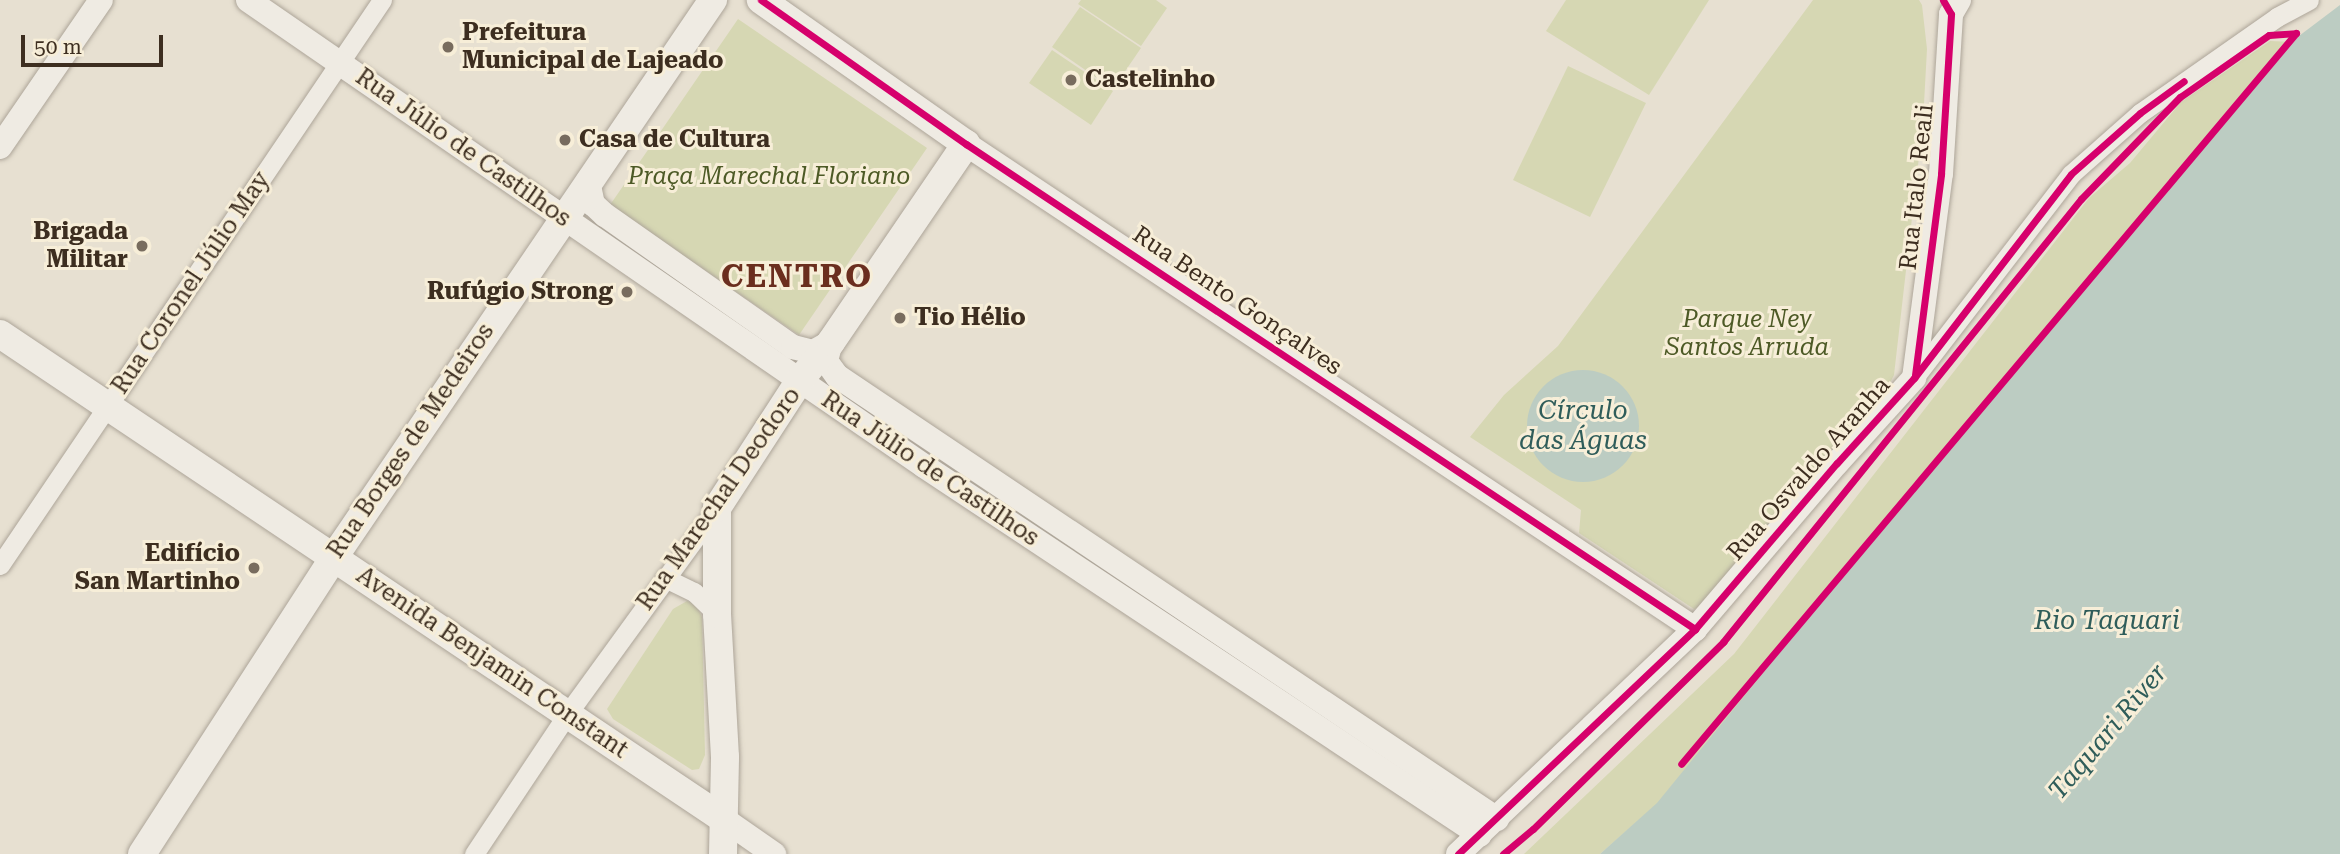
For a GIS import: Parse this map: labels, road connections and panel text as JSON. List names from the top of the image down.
{
  "streets": {
    "main road": [
      "Rua Bento Gonçalves",
      "Rua Borges de Medeiros",
      "Rua Marechal Deodoro",
      "Avenida Benjamin Constant"
    ],
    "street": [
      "Rua Júlio de Castilhos",
      "Rua Italo Reali",
      "Rua Coronel Júlio May",
      "Rua Osvaldo Aranha"
    ]
  },
  "crossings": [
    ["Rua Júlio de Castilhos", "Rua Coronel Júlio May"],
    ["Rua Júlio de Castilhos", "Rua Borges de Medeiros"],
    ["Rua Júlio de Castilhos", "Rua Osvaldo Aranha"],
    ["Rua Júlio de Castilhos", "Rua Marechal Deodoro"],
    ["Rua Italo Reali", "Rua Osvaldo Aranha"],
    ["Rua Coronel Júlio May", "Avenida Benjamin Constant"],
    ["Rua Bento Gonçalves", "Rua Osvaldo Aranha"],
    ["Rua Bento Gonçalves", "Rua Marechal Deodoro"],
    ["Rua Borges de Medeiros", "Avenida Benjamin Constant"],
    ["Rua Marechal Deodoro", "Avenida Benjamin Constant"]
  ],
  "districts": ["CENTRO"],
  "water": ["Círculo das Águas", "Rio Taquari", "Taquari River"],
  "parks": ["Praça Marechal Floriano", "Parque Ney Santos Arruda"],
  "places": [
    "Prefeitura Municipal de Lajeado",
    "Castelinho",
    "Casa de Cultura",
    "Brigada Militar",
    "Rufúgio Strong",
    "Tio Hélio",
    "Edifício San Martinho"
  ],
  "scale_bar": "50 m"
}
